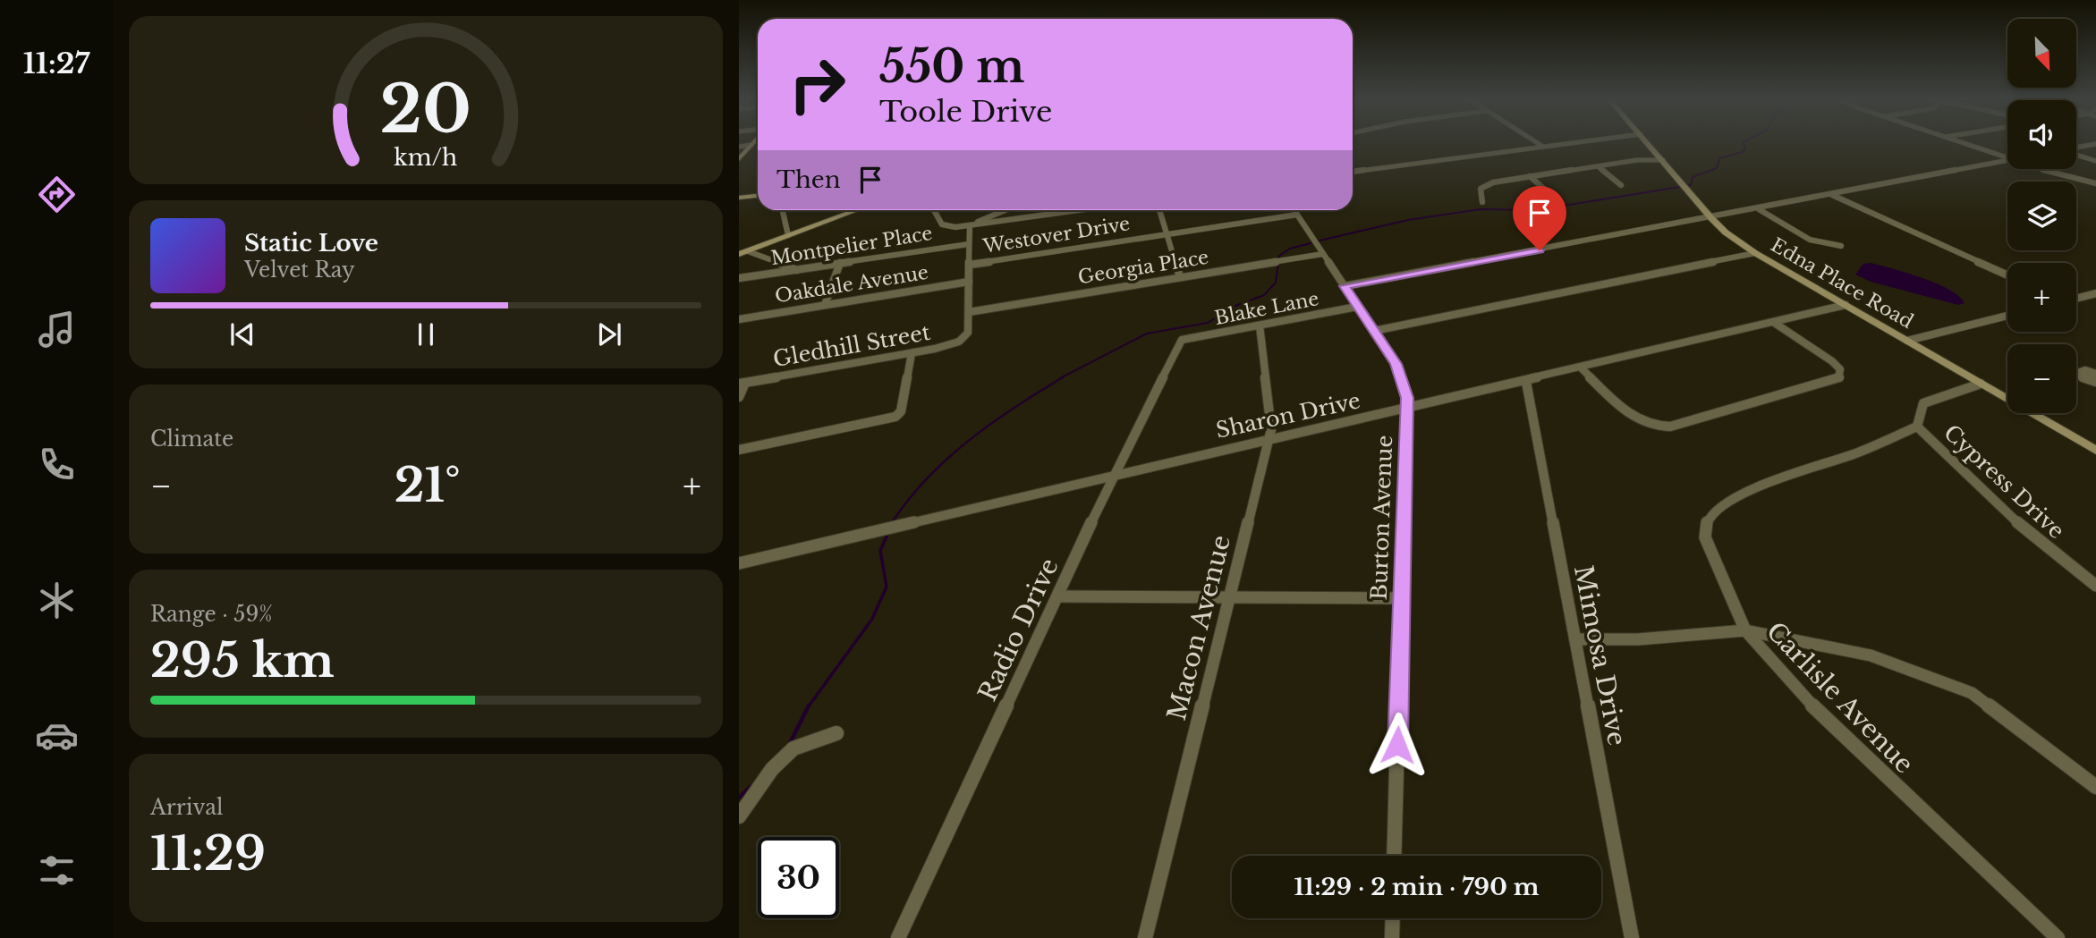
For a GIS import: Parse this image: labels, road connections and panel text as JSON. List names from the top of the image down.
{
  "streets": {
    "street": [
      "Westover Drive",
      "Montpelier Place",
      "Georgia Place",
      "Edna Place Road",
      "Oakdale Avenue",
      "Blake Lane",
      "Gledhill Street",
      "Sharon Drive",
      "Cypress Drive",
      "Burton Avenue",
      "Macon Avenue",
      "Radio Drive",
      "Mimosa Drive",
      "Carlisle Avenue"
    ]
  },
  "crossings": [
    ["Westover Drive", "Burton Avenue"],
    ["Georgia Place", "Gledhill Street"],
    ["Georgia Place", "Burton Avenue"],
    ["Edna Place Road", "Sharon Drive"],
    ["Blake Lane", "Burton Avenue"],
    ["Blake Lane", "Macon Avenue"],
    ["Blake Lane", "Radio Drive"],
    ["Sharon Drive", "Burton Avenue"],
    ["Sharon Drive", "Macon Avenue"],
    ["Sharon Drive", "Radio Drive"],
    ["Sharon Drive", "Mimosa Drive"],
    ["Cypress Drive", "Carlisle Avenue"]
  ],
  "north": "bottom right",
  "page": {
    "tabs": "11:27",
    "map_buttons": ["+", "−"],
    "turn": ["550 m", "Toole Drive"],
    "then": "Then",
    "song": ["Static Love", "Velvet Ray"],
    "tile": [
      "Climate",
      ["Range · 59%", "295 km"],
      ["Arrival", "11:29"]
    ],
    "heat": ["−", "21°", "+"],
    "limit": "30",
    "trip": "11:29 · 2 min · 790 m",
    "gauge": ["20", "km/h"]
  }
}
